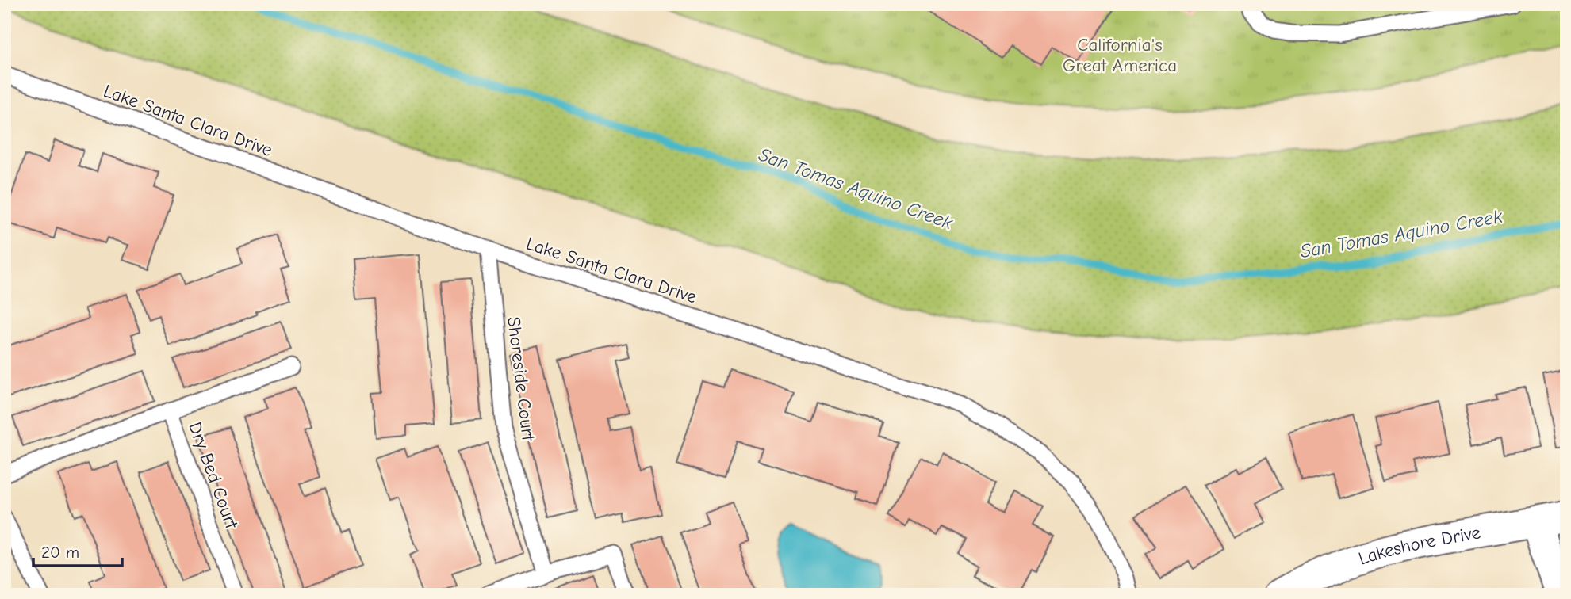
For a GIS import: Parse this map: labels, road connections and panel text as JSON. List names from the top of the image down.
{
  "streets": {
    "street": ["Lakeshore Drive"],
    "lane": ["Lake Santa Clara Drive", "Shoreside Court", "Dry Bed Court"]
  },
  "crossings": [
    ["Lake Santa Clara Drive", "Shoreside Court"]
  ],
  "water": ["San Tomas Aquino Creek"],
  "parks": ["California's Great America"],
  "scale_bar": "20 m"
}
